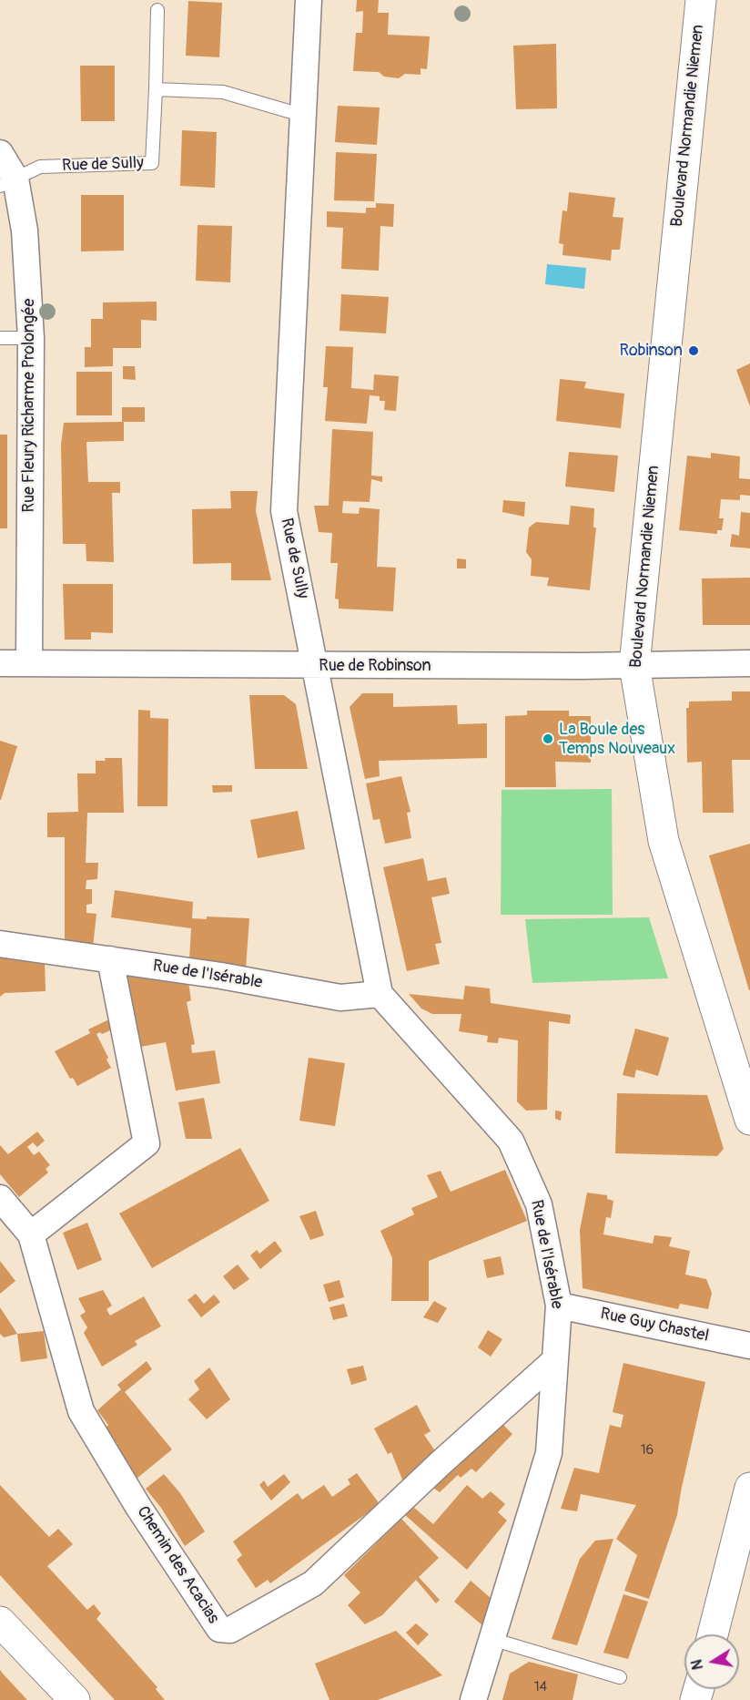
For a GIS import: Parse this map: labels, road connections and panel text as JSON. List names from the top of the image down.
{
  "streets": {
    "street": [
      "Boulevard Normandie Niemen",
      "Rue de Sully",
      "Rue Fleury Richarme Prolongée",
      "Rue de Robinson",
      "Rue de l'Isérable",
      "Rue Guy Chastel",
      "Chemin des Acacias"
    ]
  },
  "crossings": [
    ["Boulevard Normandie Niemen", "Rue de Robinson"],
    ["Rue de Sully", "Rue Fleury Richarme Prolongée"],
    ["Rue de Sully", "Rue de Robinson"],
    ["Rue de Sully", "Rue de l'Isérable"],
    ["Rue Fleury Richarme Prolongée", "Rue de Robinson"],
    ["Rue de l'Isérable", "Rue Guy Chastel"],
    ["Rue de l'Isérable", "Chemin des Acacias"]
  ],
  "places": ["Robinson", "La Boule des Temps Nouveaux"],
  "house_numbers": ["16", "14"],
  "north": "left"
}
